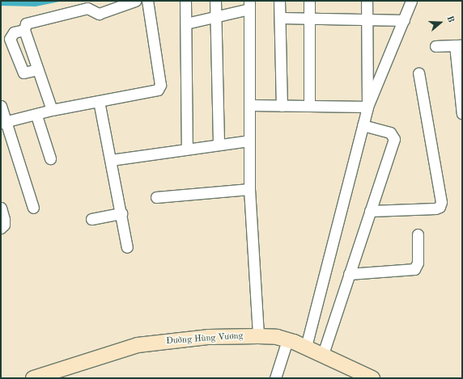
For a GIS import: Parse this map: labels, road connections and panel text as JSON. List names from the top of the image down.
{
  "streets": {
    "street": ["Đường Hùng Vương"]
  },
  "north": "right"
}
